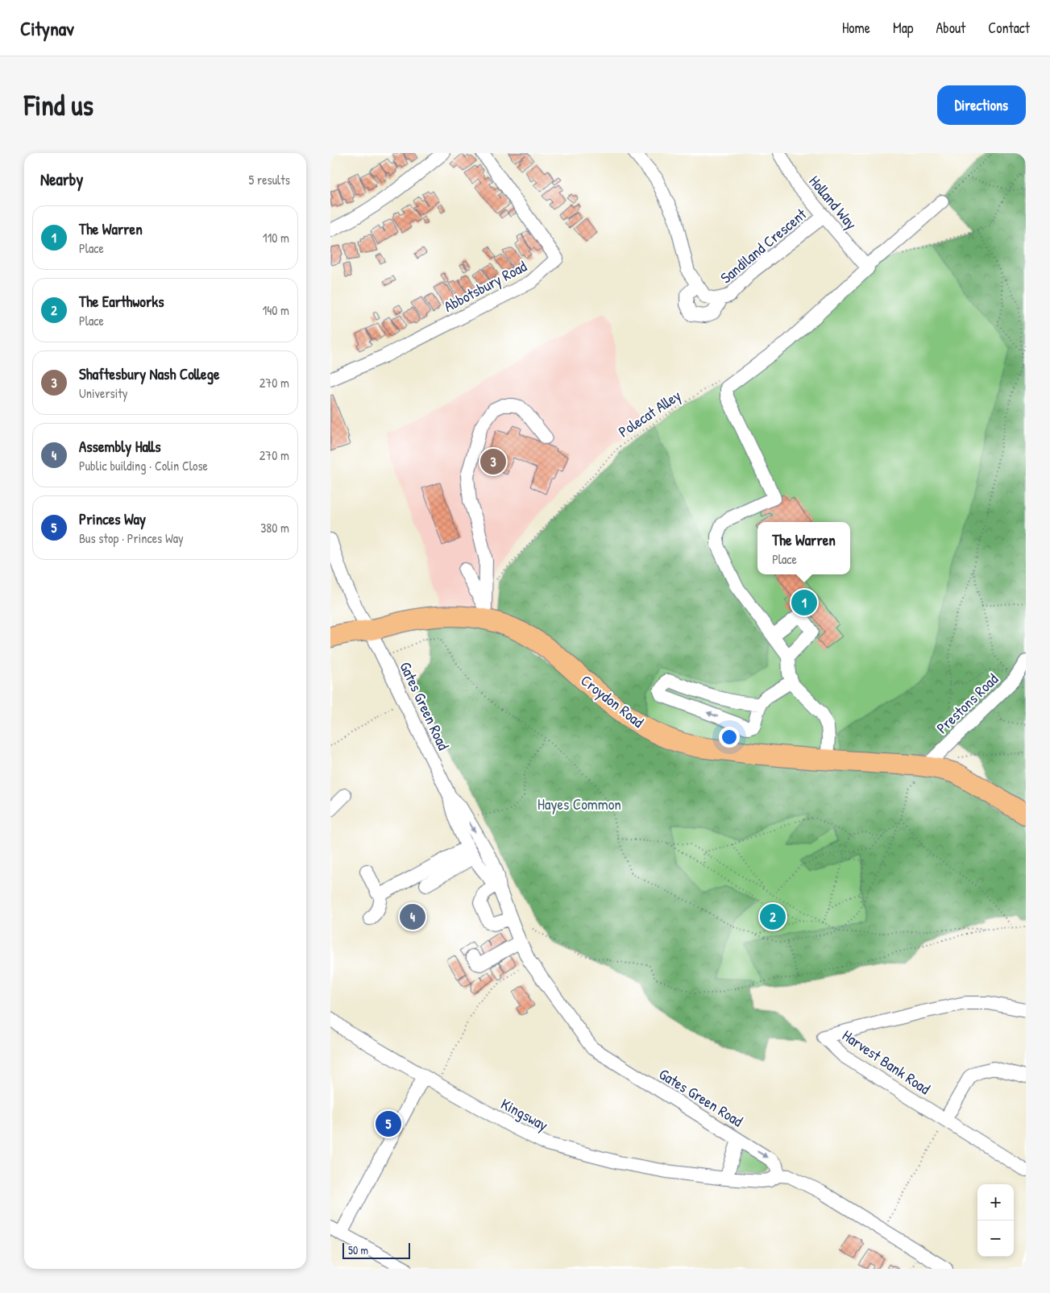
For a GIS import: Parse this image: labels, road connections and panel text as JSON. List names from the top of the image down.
{
  "streets": {
    "highway": ["Croydon Road"],
    "street": [
      "Holland Way",
      "Sandiland Crescent",
      "Abbotsbury Road",
      "Prestons Road",
      "Gates Green Road",
      "Harvest Bank Road",
      "Kingsway"
    ],
    "path": ["Polecat Alley"]
  },
  "crossings": [
    ["Holland Way", "Sandiland Crescent"],
    ["Croydon Road", "Prestons Road"],
    ["Croydon Road", "Gates Green Road"],
    ["Gates Green Road", "Kingsway"]
  ],
  "parks": ["Hayes Common"],
  "scale_bar": "50 m",
  "page": {
    "header": "Citynav",
    "nav": [
      "Home",
      "Map",
      "About",
      "Contact"
    ],
    "buttons": "Directions",
    "title": "Find us",
    "heading": ["Nearby", "5 results"],
    "list": [
      {
        "mark": "1",
        "name": "The Warren",
        "note": "Place",
        "value": "110 m"
      },
      {
        "mark": "2",
        "name": "The Earthworks",
        "note": "Place",
        "value": "140 m"
      },
      {
        "mark": "3",
        "name": "Shaftesbury Nash College",
        "note": "University",
        "value": "270 m"
      },
      {
        "mark": "4",
        "name": "Assembly Halls",
        "note": "Public building · Colin Close",
        "value": "270 m"
      },
      {
        "mark": "5",
        "name": "Princes Way",
        "note": "Bus stop · Princes Way",
        "value": "380 m"
      }
    ],
    "pins": [
      "3",
      "1",
      "2",
      "4",
      "5"
    ],
    "popup": ["The Warren", "Place"],
    "map_buttons": ["+", "−"],
    "scale": "50 m"
  }
}
